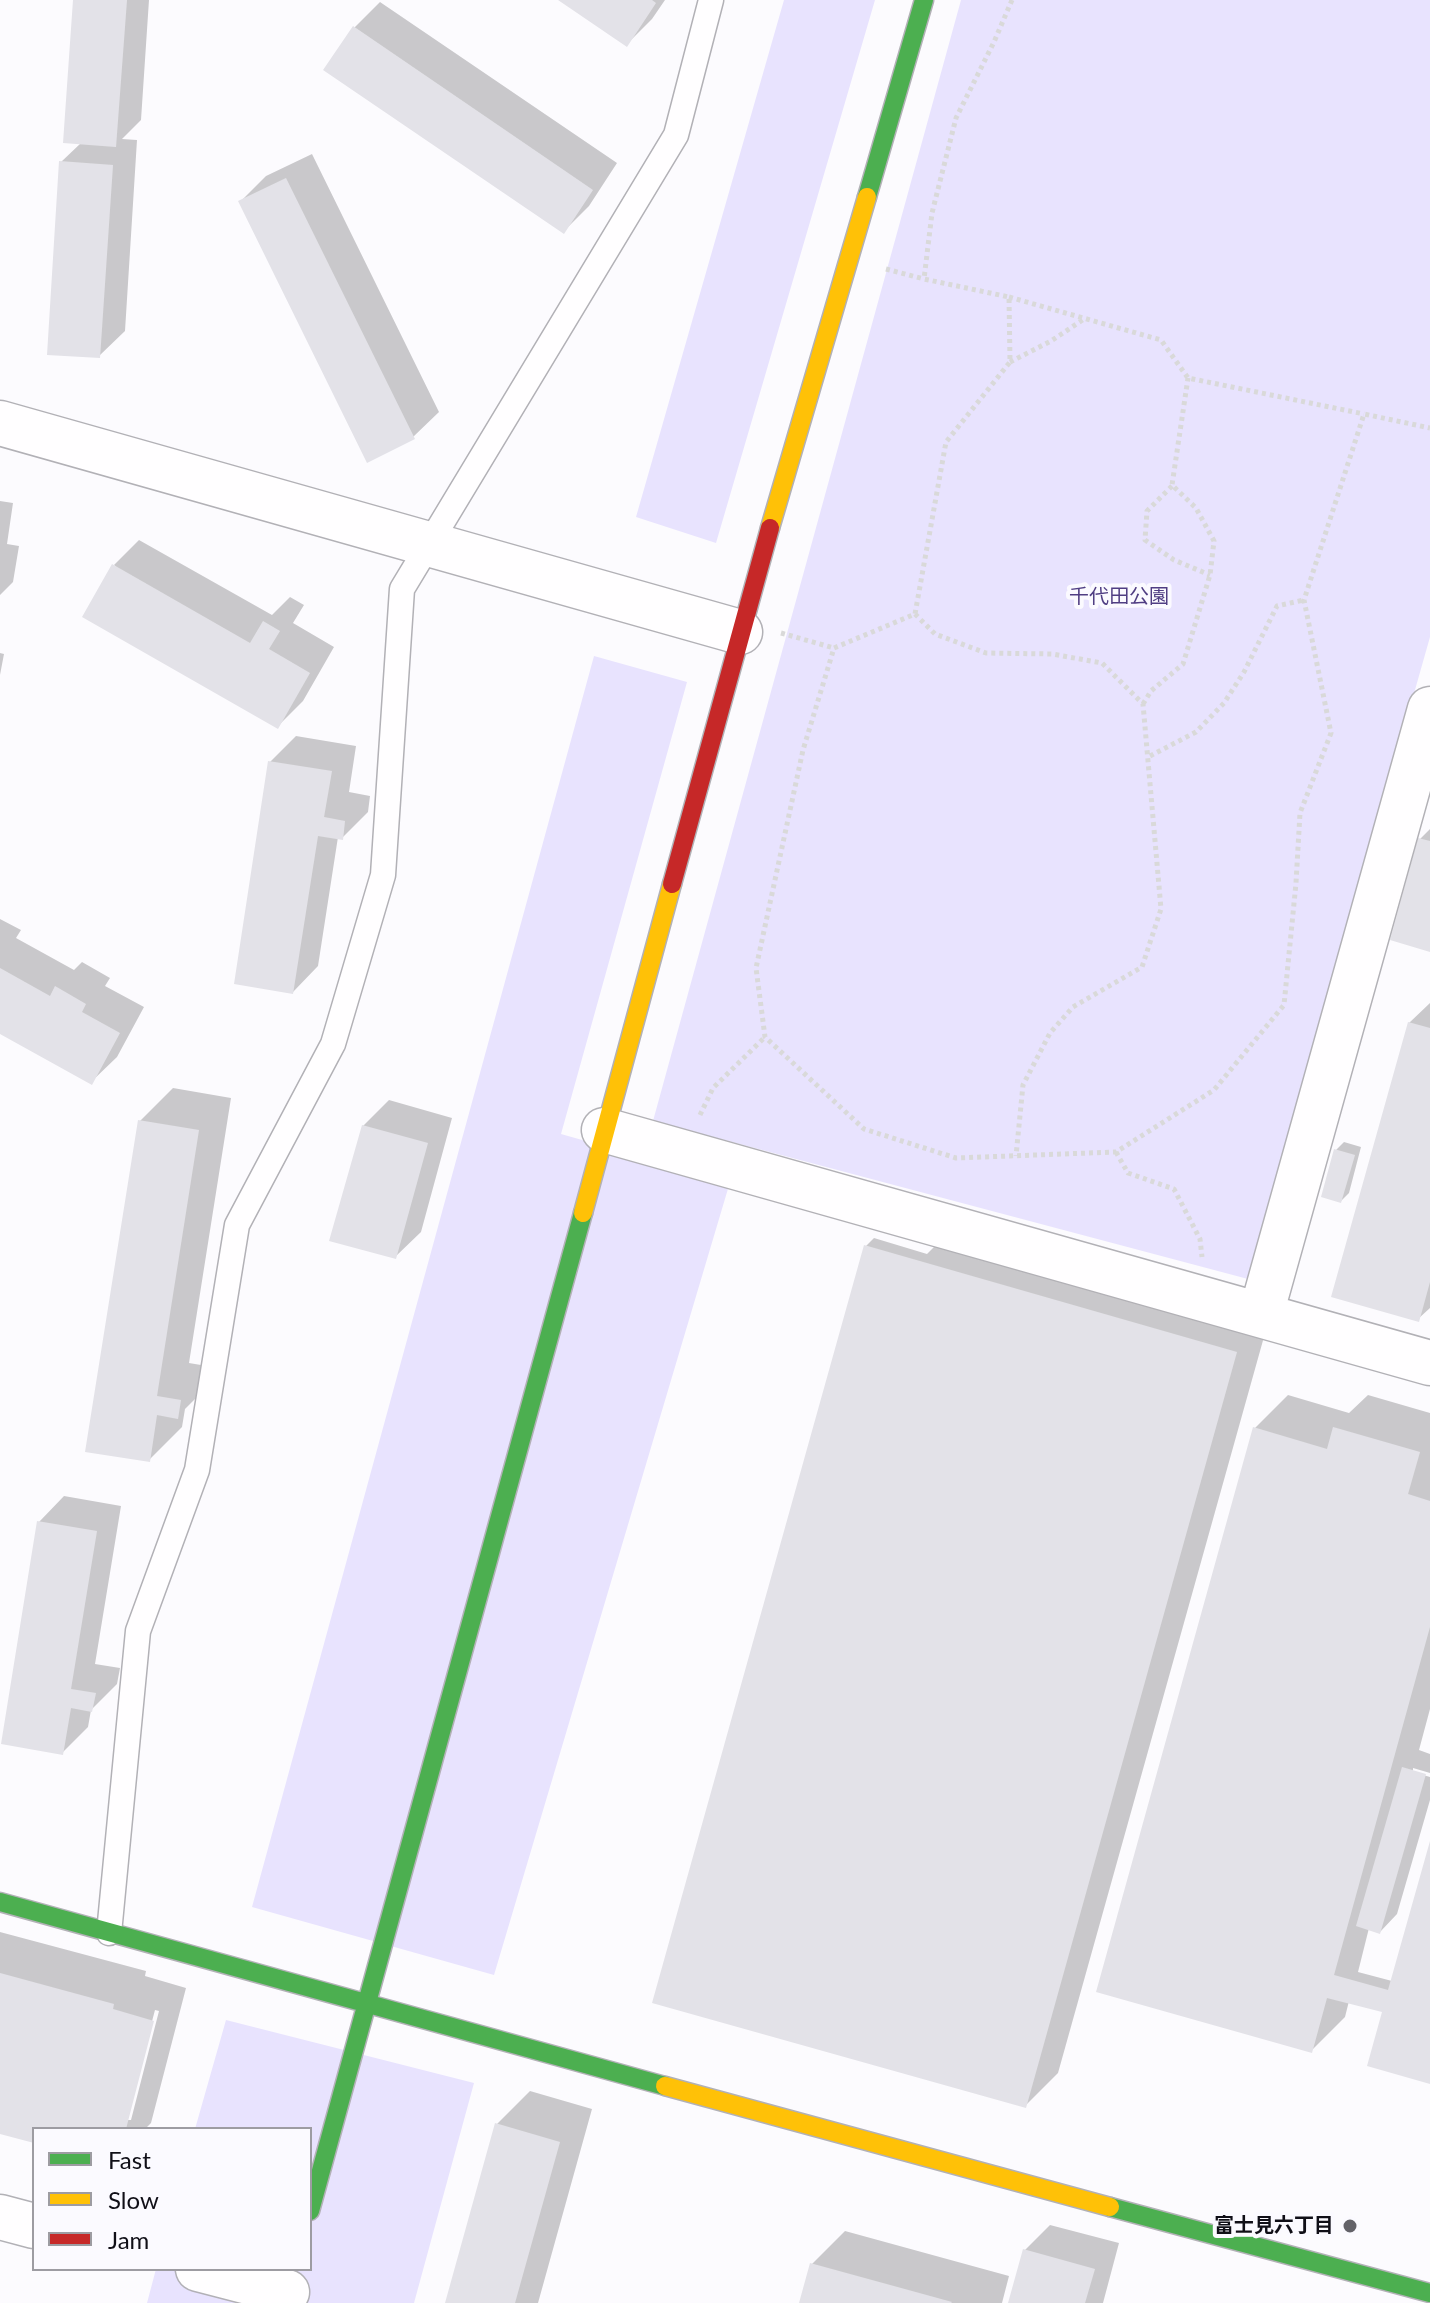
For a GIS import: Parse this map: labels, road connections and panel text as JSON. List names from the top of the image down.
{
  "parks": ["千代田公園"],
  "places": ["富士見六丁目"],
  "legend": ["Fast", "Slow", "Jam"]
}
